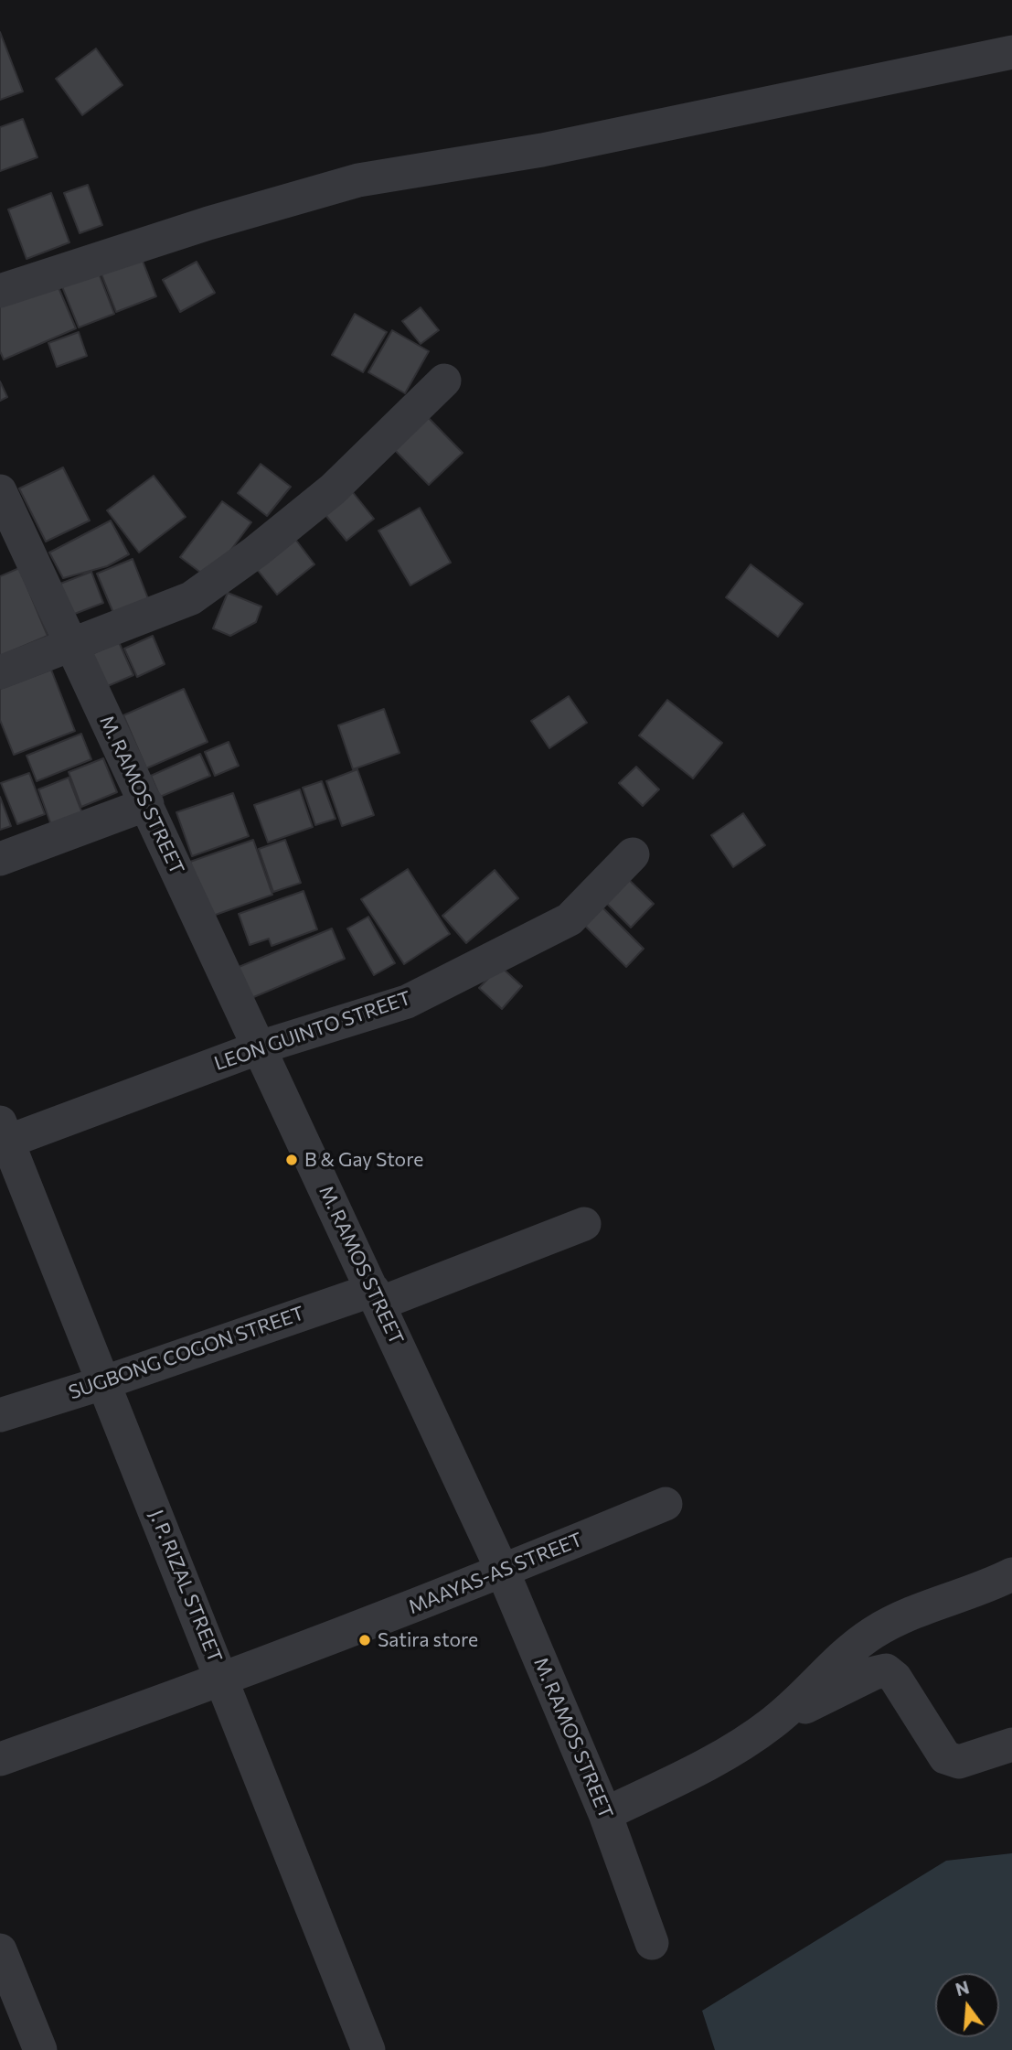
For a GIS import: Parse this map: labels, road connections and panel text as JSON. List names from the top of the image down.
{
  "streets": {
    "street": [
      "M. RAMOS STREET",
      "LEON GUINTO STREET",
      "SUGBONG COGON STREET",
      "MAAYAS-AS STREET",
      "J. P. RIZAL STREET"
    ]
  },
  "crossings": [
    ["M. RAMOS STREET", "LEON GUINTO STREET"],
    ["M. RAMOS STREET", "SUGBONG COGON STREET"],
    ["M. RAMOS STREET", "MAAYAS-AS STREET"],
    ["LEON GUINTO STREET", "J. P. RIZAL STREET"],
    ["SUGBONG COGON STREET", "J. P. RIZAL STREET"],
    ["MAAYAS-AS STREET", "J. P. RIZAL STREET"]
  ],
  "places": ["B & Gay Store", "Satira store"],
  "north": "top"
}
